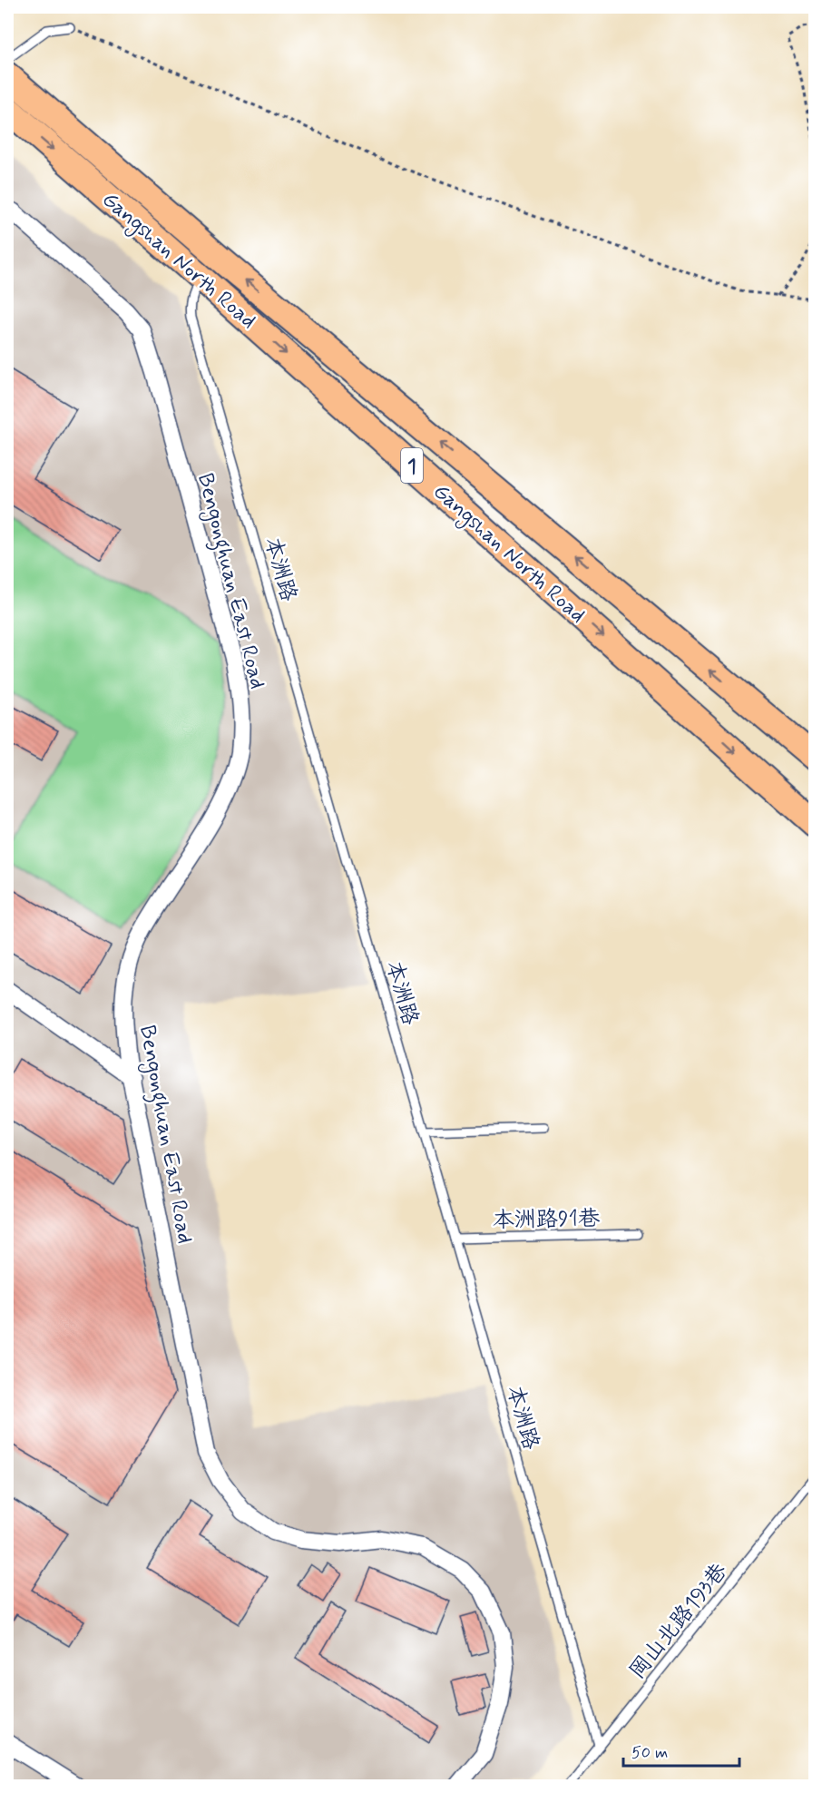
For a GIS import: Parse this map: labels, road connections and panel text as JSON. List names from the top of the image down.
{
  "streets": {
    "main road": ["Gangshan North Road", "1"],
    "street": ["Bengonghuan East Road"],
    "lane": ["本洲路", "本洲路91巷", "岡山北路193巷"]
  },
  "crossings": [
    ["Gangshan North Road", "本洲路"],
    ["本洲路", "本洲路91巷"],
    ["本洲路", "岡山北路193巷"]
  ],
  "scale_bar": "50 m"
}
